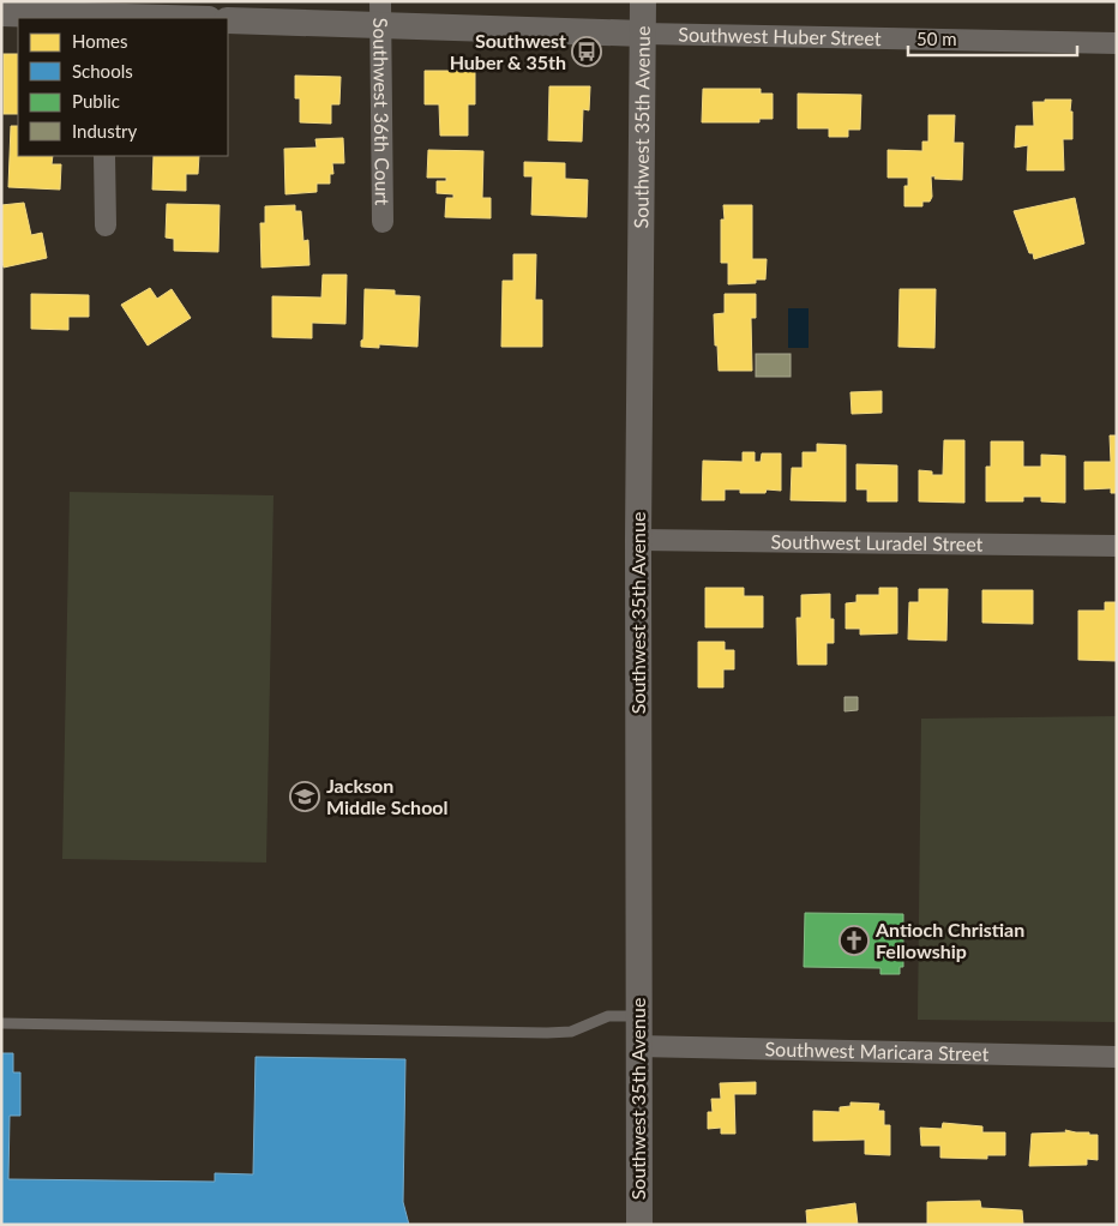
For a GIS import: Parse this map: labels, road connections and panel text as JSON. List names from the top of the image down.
{
  "streets": {
    "street": [
      "Southwest Huber Street",
      "Southwest 36th Court",
      "Southwest 35th Avenue",
      "Southwest Luradel Street",
      "Southwest Maricara Street"
    ]
  },
  "crossings": [
    ["Southwest Huber Street", "Southwest 36th Court"],
    ["Southwest Huber Street", "Southwest 35th Avenue"],
    ["Southwest 35th Avenue", "Southwest Luradel Street"],
    ["Southwest 35th Avenue", "Southwest Maricara Street"]
  ],
  "places": {
    "bus stop": ["Southwest Huber & 35th"],
    "school or university": ["Jackson Middle School"],
    "church": ["Antioch Christian Fellowship"]
  },
  "legend": [
    "Homes",
    "Schools",
    "Public",
    "Industry"
  ],
  "scale_bar": "50 m"
}
